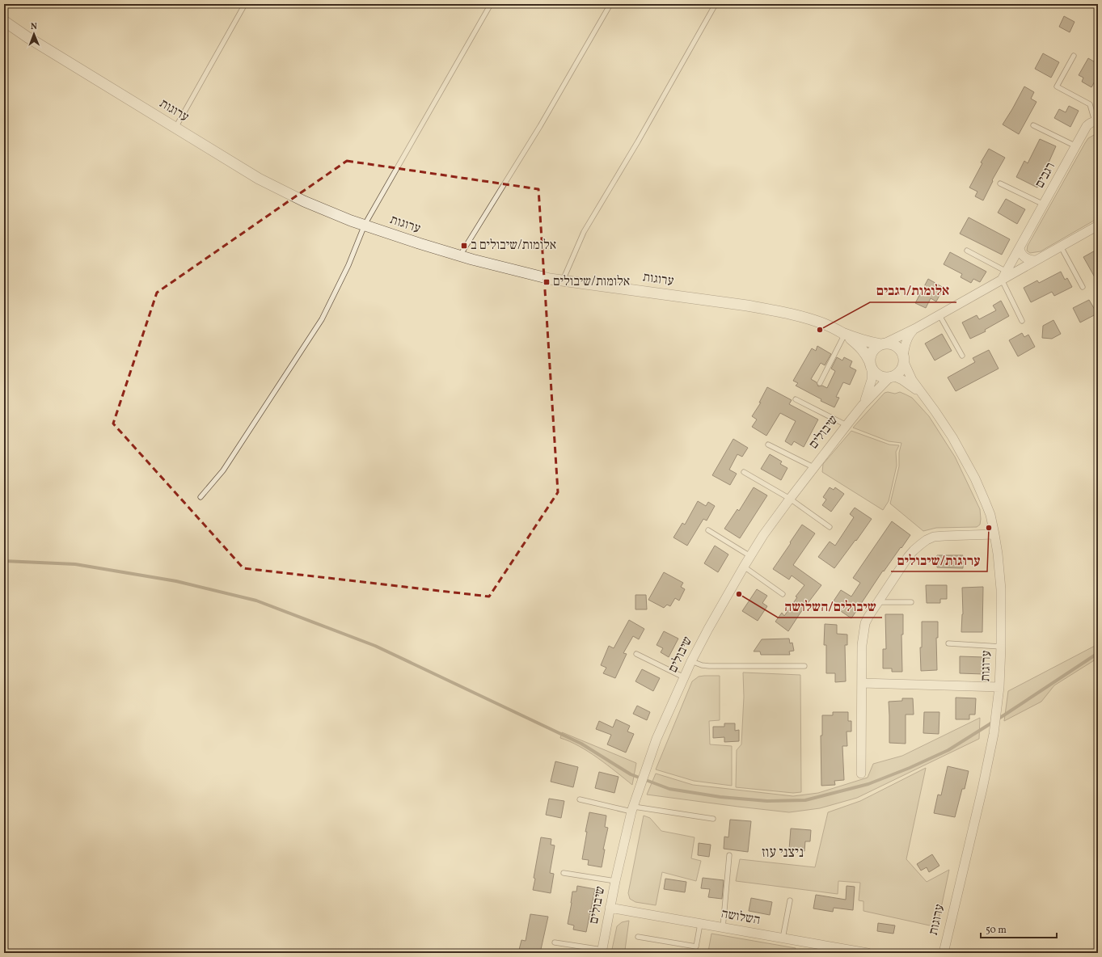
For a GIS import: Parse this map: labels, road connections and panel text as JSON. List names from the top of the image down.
{
  "streets": {
    "street": [
      "ערוגות",
      "רגבים",
      "שיבולים",
      "השלושה"
    ]
  },
  "crossings": [
    ["ערוגות", "רגבים"],
    ["ערוגות", "שיבולים"],
    ["רגבים", "שיבולים"],
    ["שיבולים", "השלושה"]
  ],
  "districts": ["ניצני עוז"],
  "places": {
    "transit": ["אלומות/שיבולים ב", "אלומות/שיבולים"],
    "other": ["אלומות/רגבים", "ערוגות/שיבולים", "שיבולים/השלושה"]
  },
  "scale_bar": "50 m",
  "north": "top"
}
